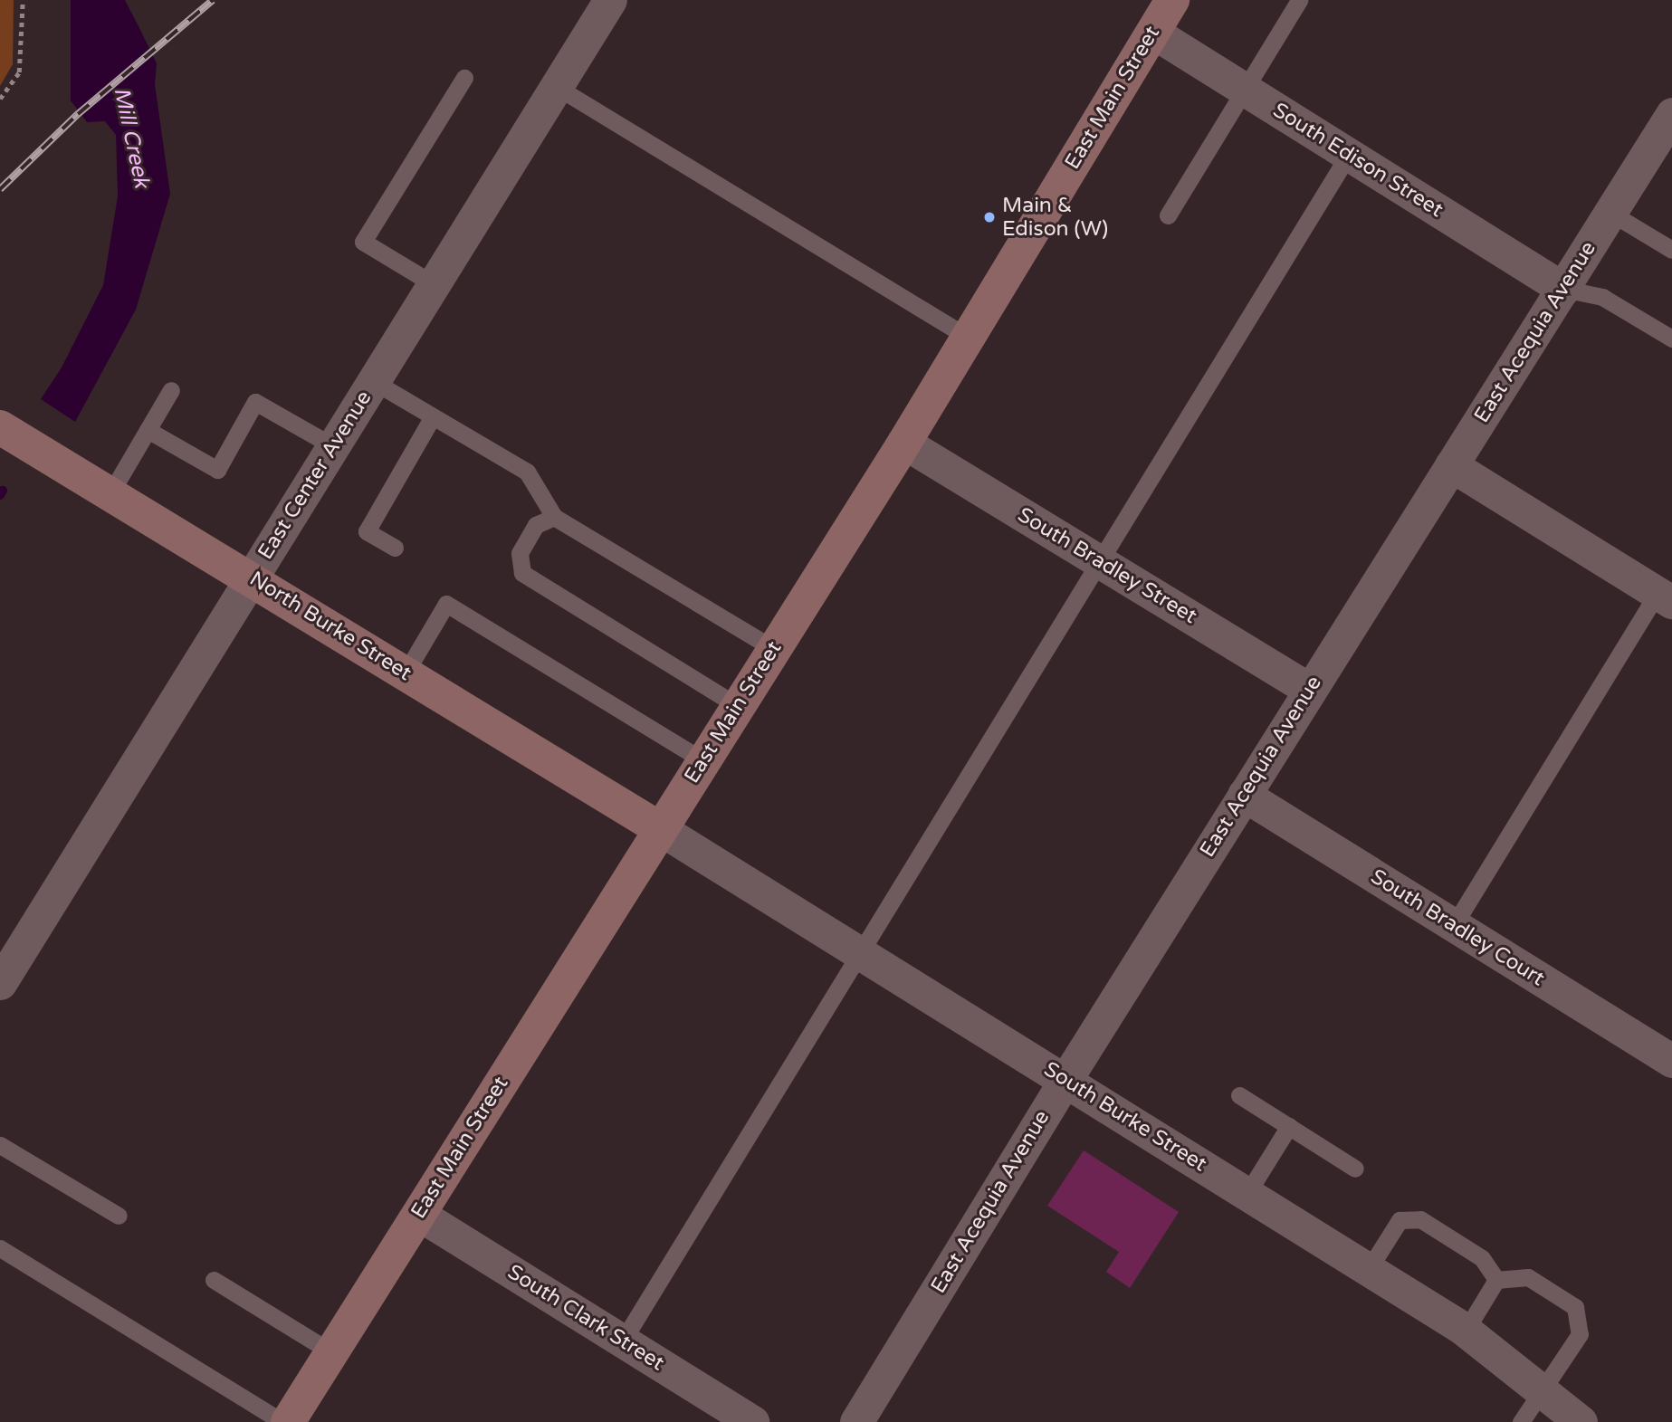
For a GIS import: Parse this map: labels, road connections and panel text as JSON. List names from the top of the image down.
{
  "streets": {
    "street": [
      "East Main Street",
      "South Edison Street",
      "East Acequia Avenue",
      "East Center Avenue",
      "South Bradley Street",
      "North Burke Street",
      "South Bradley Court",
      "South Burke Street",
      "South Clark Street"
    ]
  },
  "crossings": [
    ["East Main Street", "South Edison Street"],
    ["East Main Street", "South Bradley Street"],
    ["East Main Street", "North Burke Street"],
    ["East Main Street", "South Burke Street"],
    ["East Main Street", "South Clark Street"],
    ["South Edison Street", "East Acequia Avenue"],
    ["East Acequia Avenue", "South Bradley Street"],
    ["East Acequia Avenue", "South Bradley Court"],
    ["East Acequia Avenue", "South Burke Street"],
    ["East Center Avenue", "North Burke Street"],
    ["North Burke Street", "South Burke Street"]
  ],
  "water": ["Mill Creek"],
  "places": ["Main & Edison (W)"]
}
